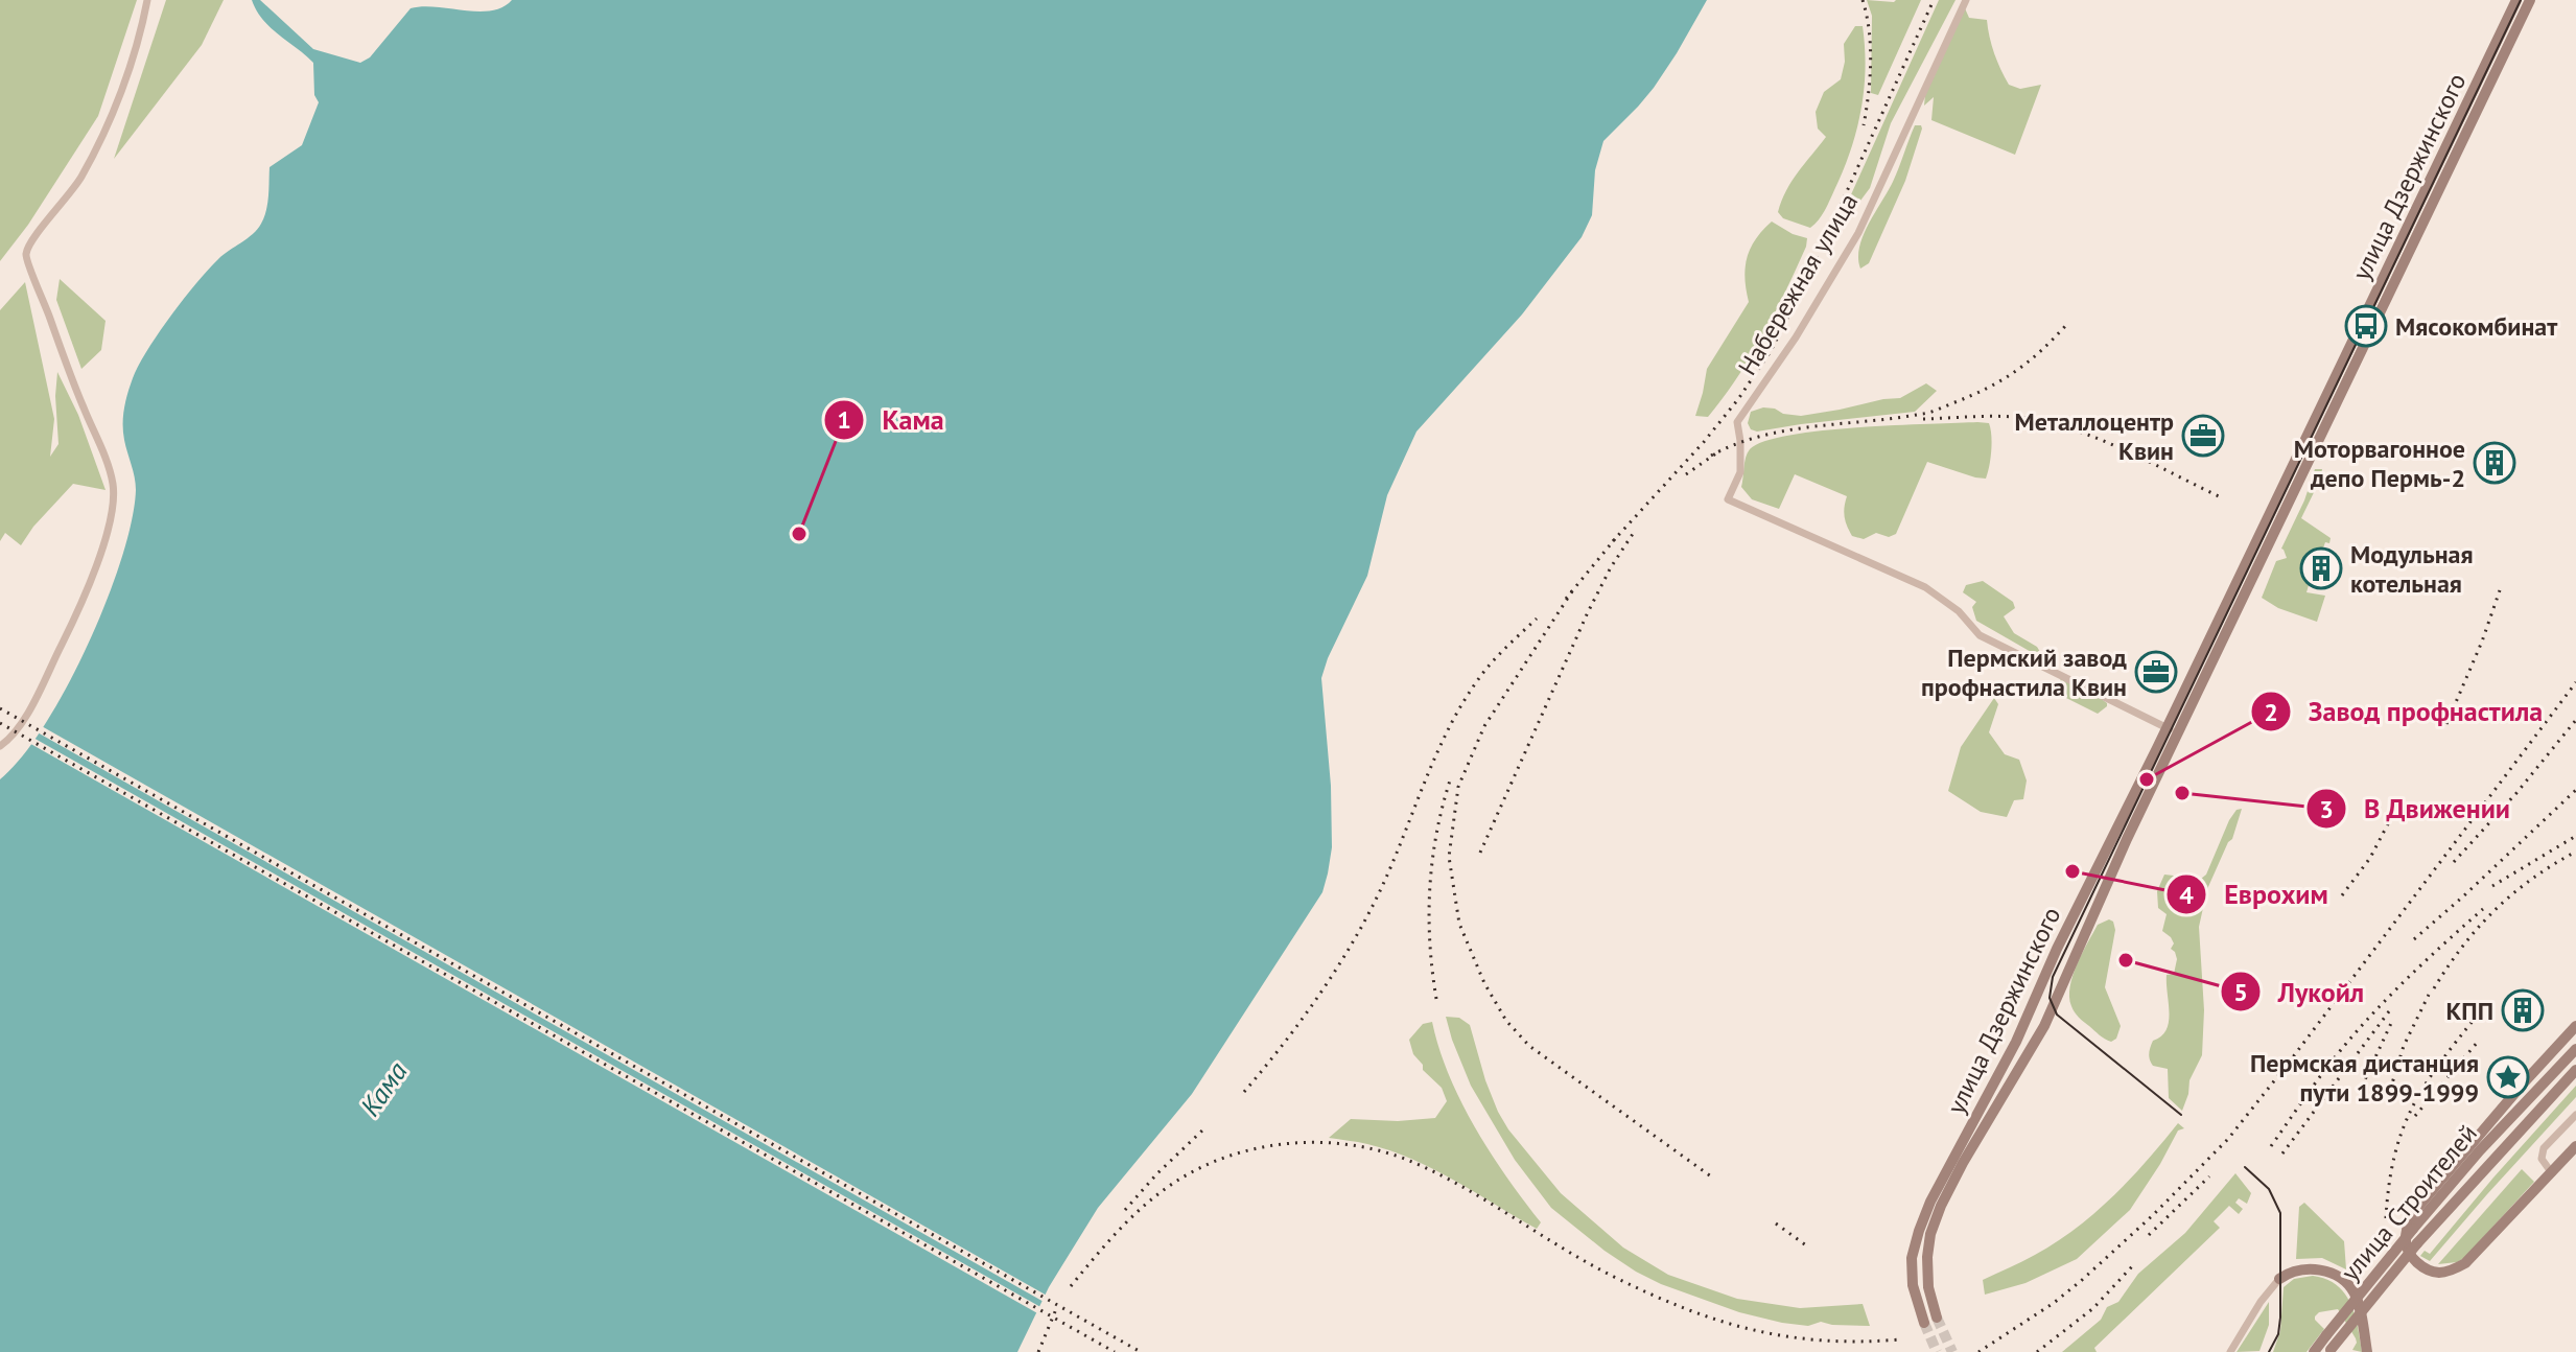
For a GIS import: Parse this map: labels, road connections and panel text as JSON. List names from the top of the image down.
{
  "streets": {
    "main road": ["улица Дзержинского", "улица Строителей"],
    "street": ["Набережная улица"]
  },
  "crossings": [
    ["улица Дзержинского", "Набережная улица"]
  ],
  "water": ["Кама"],
  "places": {
    "bus stop": ["Мясокомбинат"],
    "office": ["Металлоцентр Квин", "Пермский завод профнастила Квин"],
    "building": ["Моторвагонное депо Пермь-2", "Модульная котельная", "КПП"],
    "other": [
      "Кама",
      "Завод профнастила",
      "В Движении",
      "Еврохим",
      "Лукойл"
    ],
    "place": ["Пермская дистанция пути 1899-1999"]
  }
}
